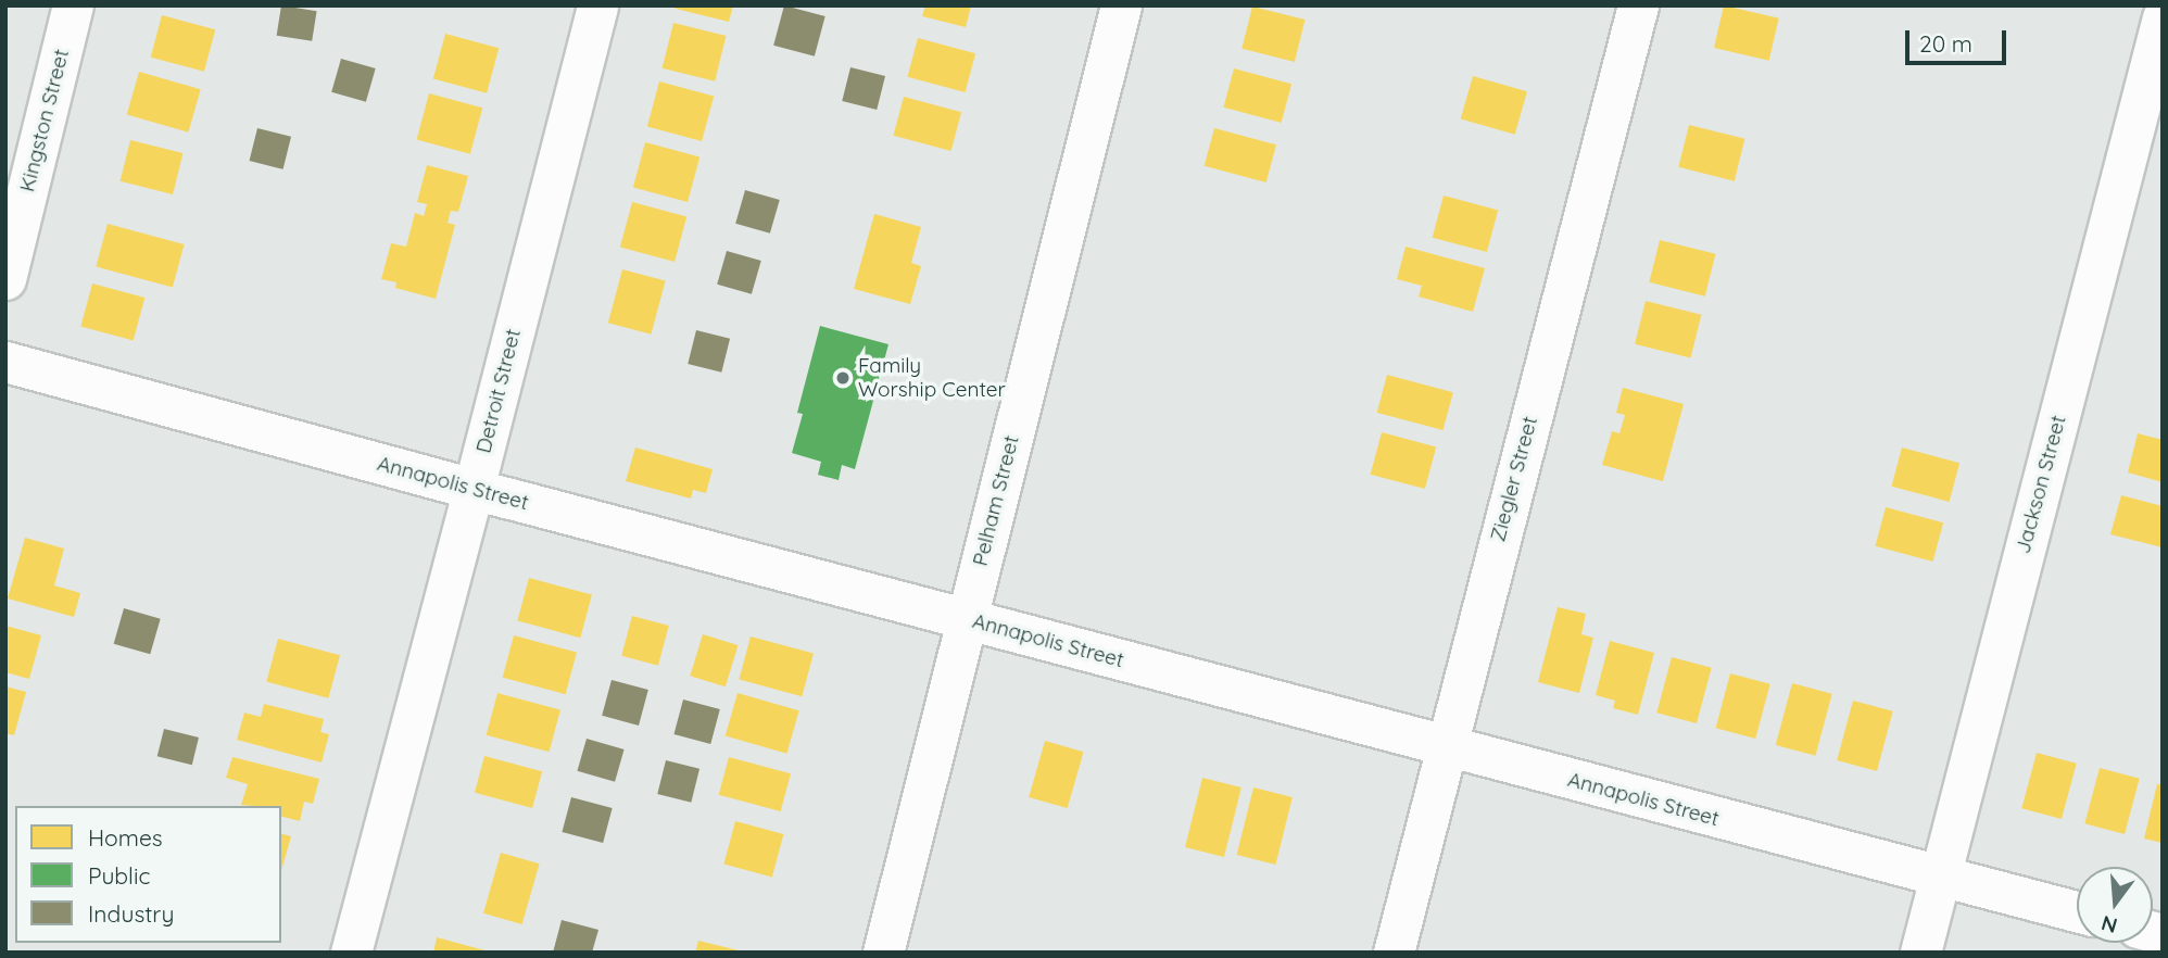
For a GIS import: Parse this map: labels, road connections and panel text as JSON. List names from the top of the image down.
{
  "streets": {
    "street": [
      "Kingston Street",
      "Detroit Street",
      "Ziegler Street",
      "Annapolis Street",
      "Jackson Street",
      "Pelham Street"
    ]
  },
  "crossings": [
    ["Detroit Street", "Annapolis Street"],
    ["Ziegler Street", "Annapolis Street"],
    ["Annapolis Street", "Jackson Street"],
    ["Annapolis Street", "Pelham Street"]
  ],
  "places": ["Family Worship Center"],
  "legend": ["Homes", "Public", "Industry"],
  "scale_bar": "20 m",
  "north": "bottom"
}
